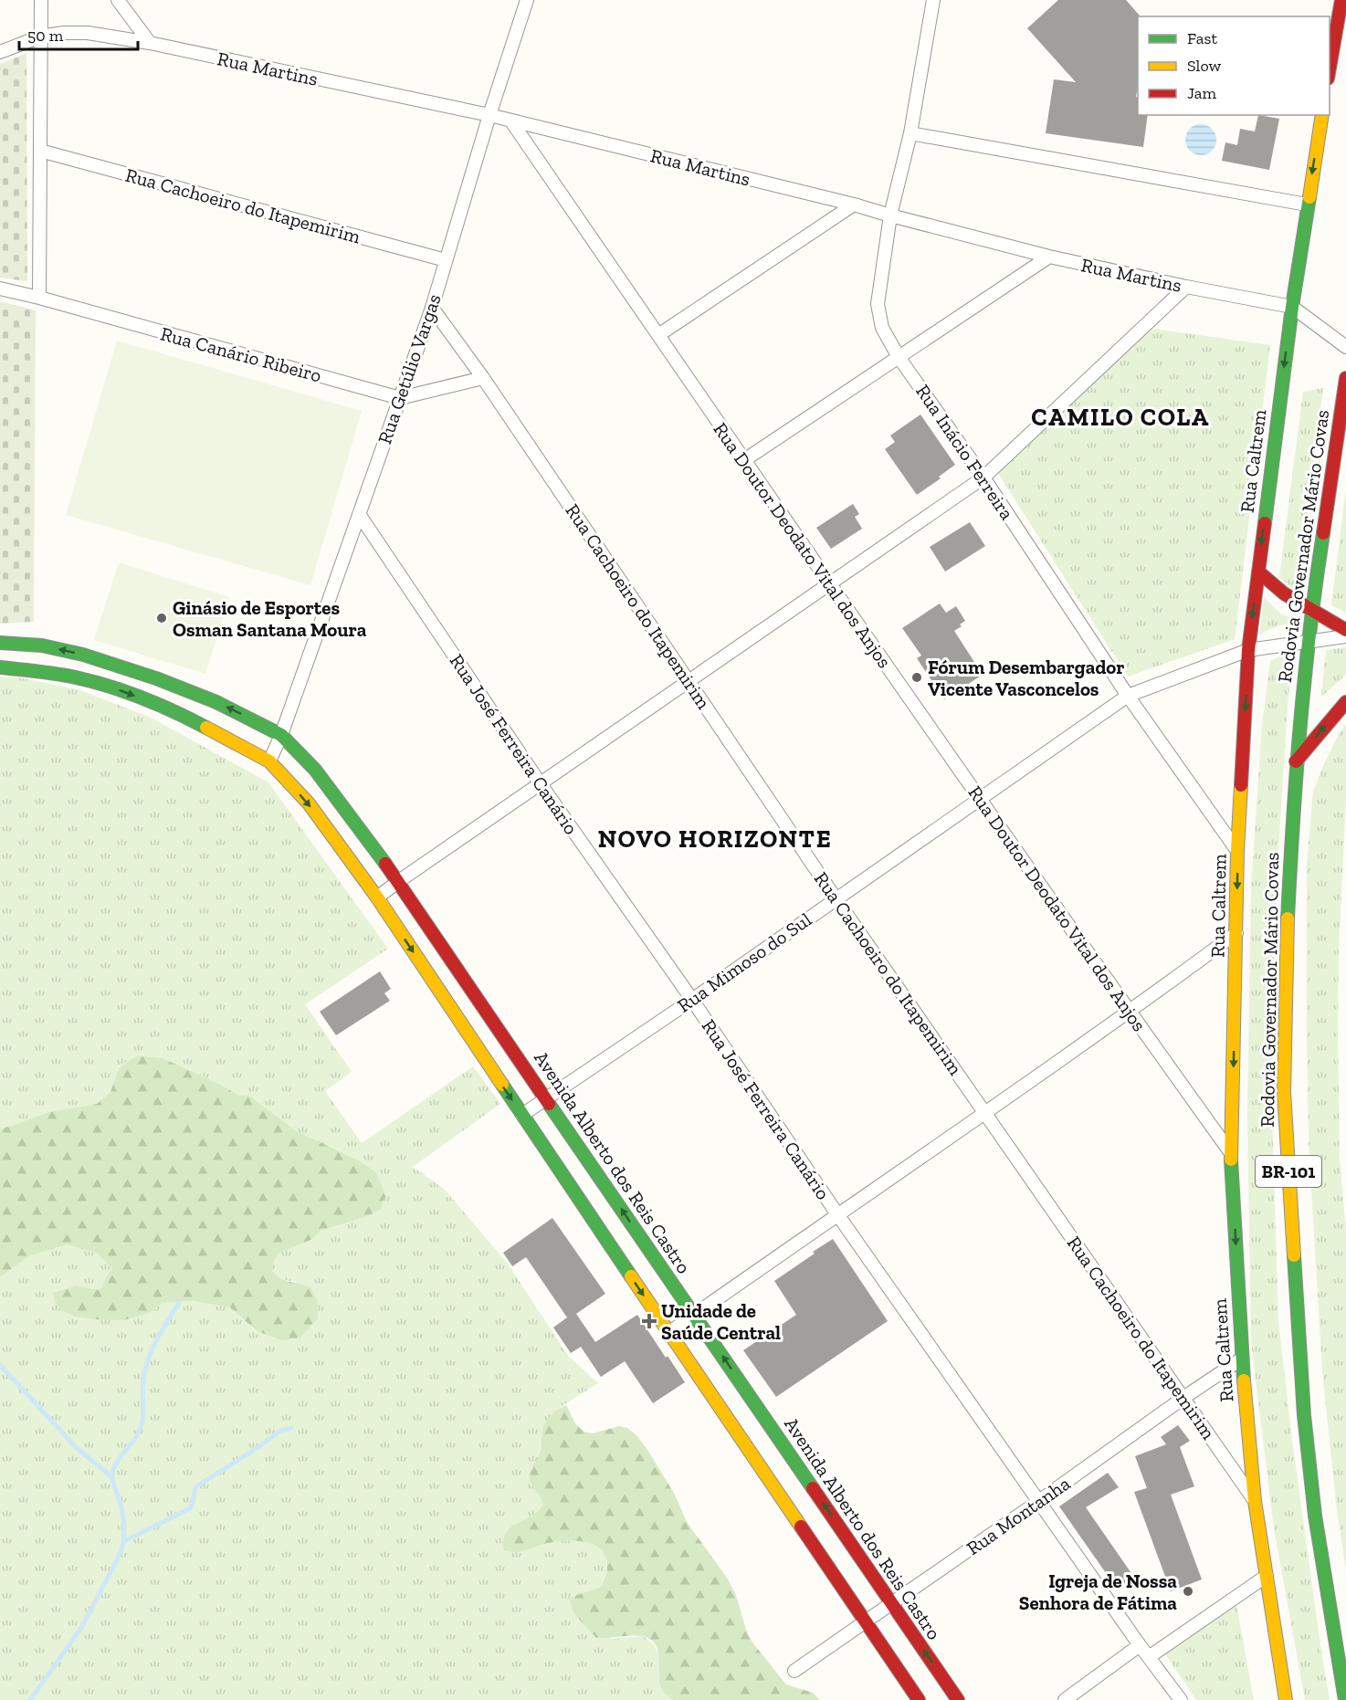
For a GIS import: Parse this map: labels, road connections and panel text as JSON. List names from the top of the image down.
{
  "streets": {
    "main road": [
      "Rua Caltrem",
      "Rodovia Governador Mário Covas",
      "Avenida Alberto dos Reis Castro",
      "BR-101"
    ],
    "street": [
      "Rua Martins",
      "Rua Cachoeiro do Itapemirim",
      "Rua Canário Ribeiro",
      "Rua Getúlio Vargas",
      "Rua Inácio Ferreira",
      "Rua Doutor Deodato Vital dos Anjos",
      "Rua José Ferreira Canário",
      "Rua Mimoso do Sul",
      "Rua Montanha"
    ]
  },
  "crossings": [
    ["Rua Martins", "Rua Getúlio Vargas"],
    ["Rua Martins", "Rua Inácio Ferreira"],
    ["Rua Martins", "Rua Caltrem"],
    ["Rua Martins", "Rua Doutor Deodato Vital dos Anjos"],
    ["Rua Cachoeiro do Itapemirim", "Rua Canário Ribeiro"],
    ["Rua Cachoeiro do Itapemirim", "Rua Getúlio Vargas"],
    ["Rua Cachoeiro do Itapemirim", "Rua Caltrem"],
    ["Rua Cachoeiro do Itapemirim", "Rua Mimoso do Sul"],
    ["Rua Cachoeiro do Itapemirim", "Rua Montanha"],
    ["Rua Canário Ribeiro", "Rua Getúlio Vargas"],
    ["Rua Getúlio Vargas", "Rua José Ferreira Canário"],
    ["Rua Getúlio Vargas", "Avenida Alberto dos Reis Castro"],
    ["Rua Inácio Ferreira", "Rua Caltrem"],
    ["Rua Inácio Ferreira", "Rua Mimoso do Sul"],
    ["Rua Caltrem", "Rua Doutor Deodato Vital dos Anjos"],
    ["Rua Caltrem", "Rua Mimoso do Sul"],
    ["Rua Caltrem", "Rua Montanha"],
    ["Rua Doutor Deodato Vital dos Anjos", "Rua Mimoso do Sul"],
    ["Rodovia Governador Mário Covas", "Rua Mimoso do Sul"],
    ["Rua José Ferreira Canário", "Rua Mimoso do Sul"],
    ["Rua José Ferreira Canário", "Rua Montanha"],
    ["Rua Mimoso do Sul", "Avenida Alberto dos Reis Castro"],
    ["Avenida Alberto dos Reis Castro", "Rua Montanha"]
  ],
  "one_way": ["Rua Caltrem"],
  "districts": ["CAMILO COLA", "NOVO HORIZONTE"],
  "places": {
    "other": ["Ginásio de Esportes Osman Santana Moura", "Fórum Desembargador Vicente Vasconcelos", "Igreja de Nossa Senhora de Fátima"],
    "health": ["Unidade de Saúde Central"]
  },
  "legend": ["Fast", "Slow", "Jam"],
  "scale_bar": "50 m"
}
